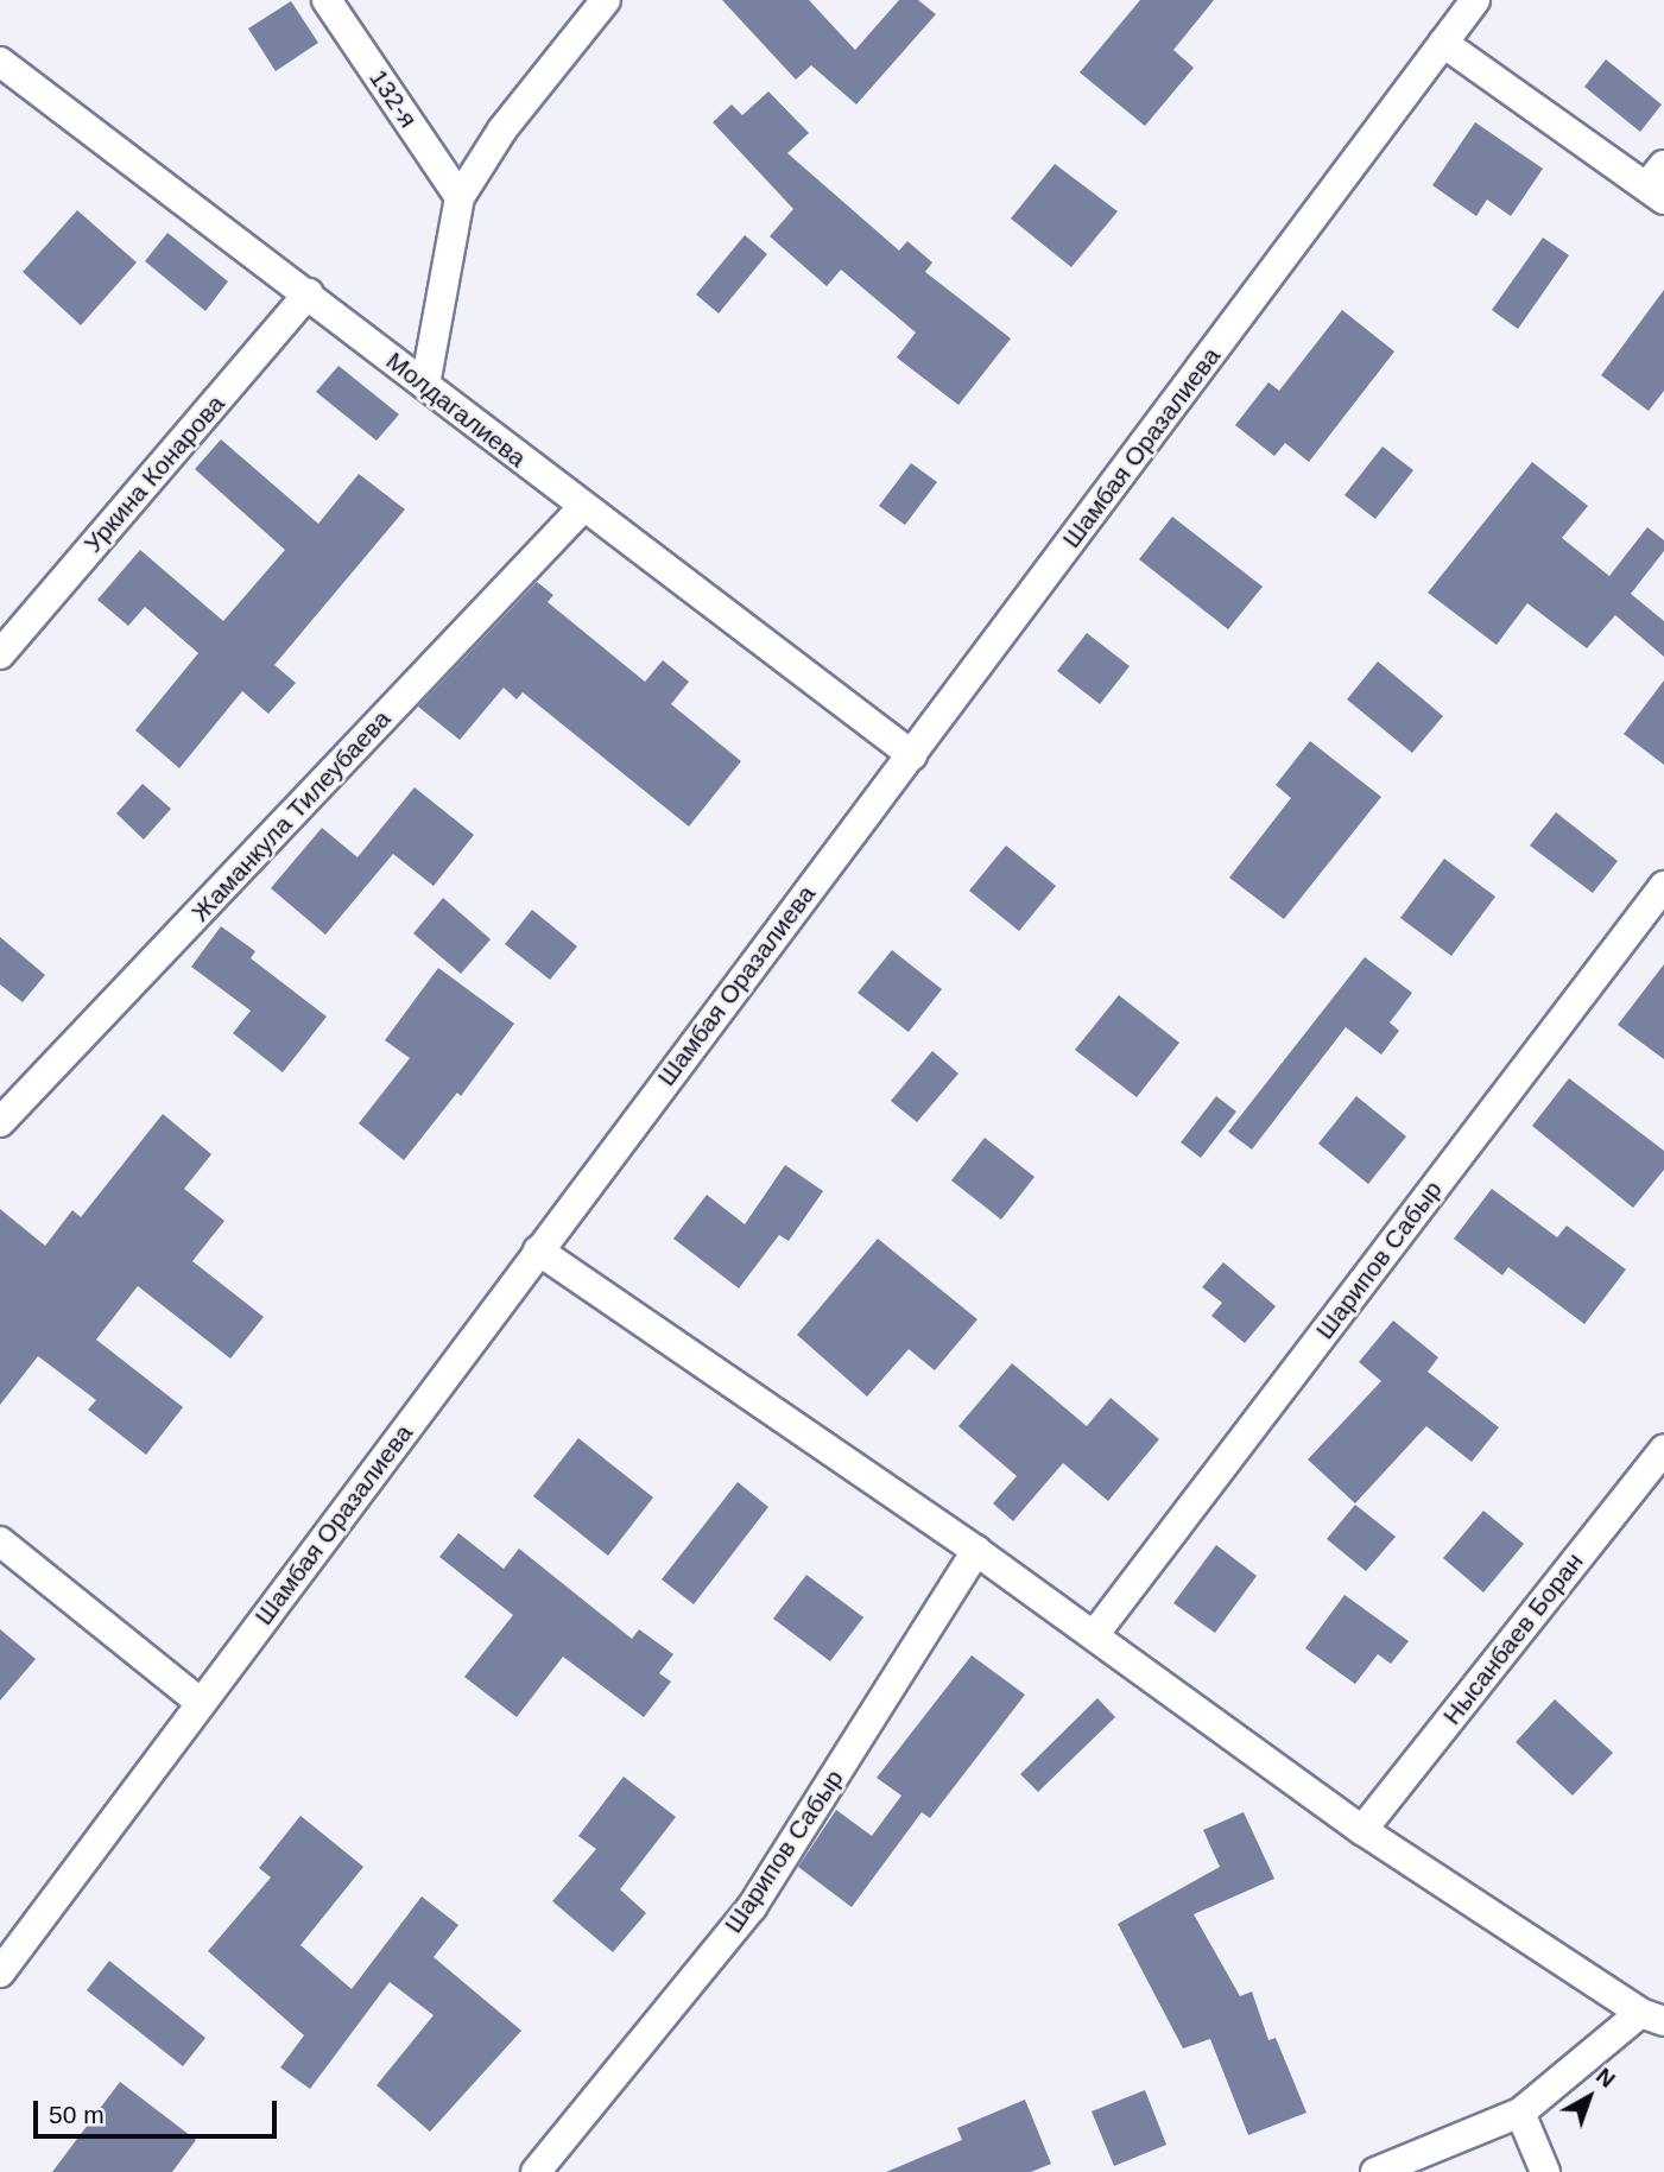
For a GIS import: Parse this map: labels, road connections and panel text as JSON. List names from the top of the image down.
{
  "streets": {
    "street": [
      "132-я",
      "Молдагалиева",
      "Шамбая Оразалиева",
      "Уркина Конарова",
      "Жаманкула Тилеубаева",
      "Шарипов Сабыр",
      "Нысанбаев Боран"
    ]
  },
  "crossings": [
    ["Молдагалиева", "Шамбая Оразалиева"],
    ["Молдагалиева", "Уркина Конарова"],
    ["Молдагалиева", "Жаманкула Тилеубаева"]
  ],
  "scale_bar": "50 m",
  "north": "top right"
}
